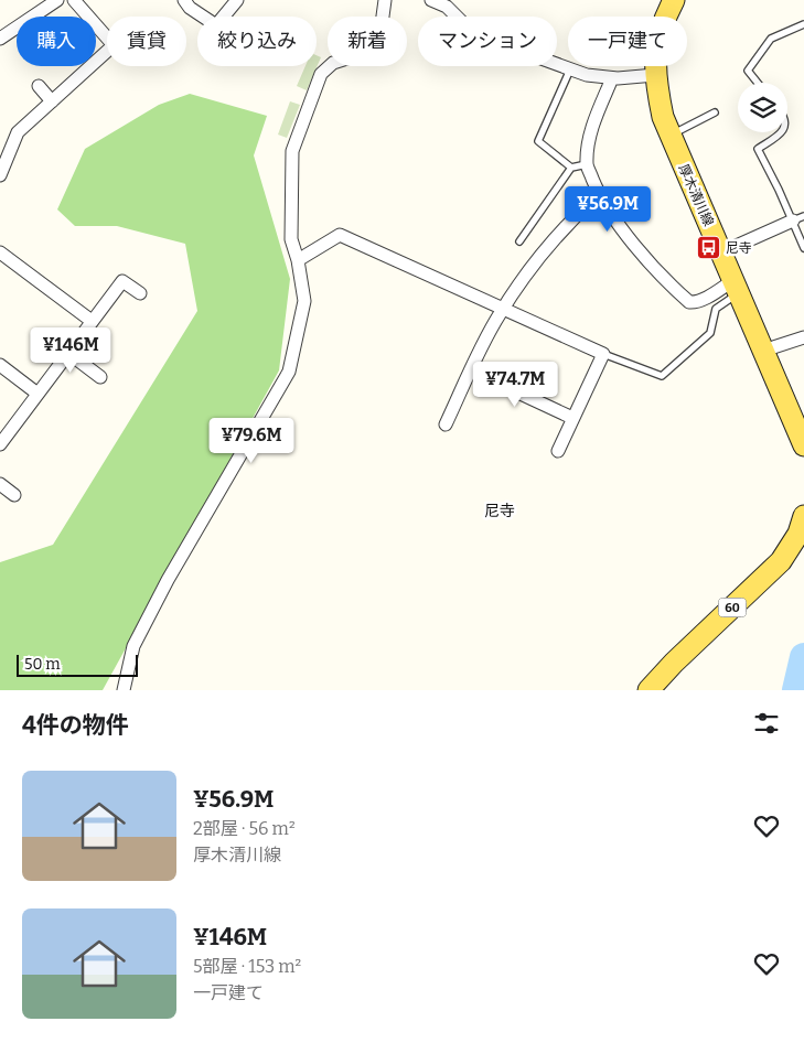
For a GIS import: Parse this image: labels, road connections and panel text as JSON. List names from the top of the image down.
{
  "streets": {
    "main road": ["厚木清川線", "60"]
  },
  "districts": ["尼寺"],
  "places": {
    "bus stop": ["尼寺"]
  },
  "scale_bar": "50 m",
  "page": {
    "chip": [
      "購入",
      "賃貸",
      "絞り込み",
      "新着",
      "マンション",
      "一戸建て"
    ],
    "price": [
      "¥56.9M",
      "¥146M",
      "¥74.7M",
      "¥79.6M"
    ],
    "scale": "50 m",
    "heading": "4件の物件",
    "list": [
      {
        "name": "¥56.9M",
        "note": "2部屋 · 56 m² · 厚木清川線"
      },
      {
        "name": "¥146M",
        "note": "5部屋 · 153 m² · 一戸建て"
      }
    ]
  }
}
